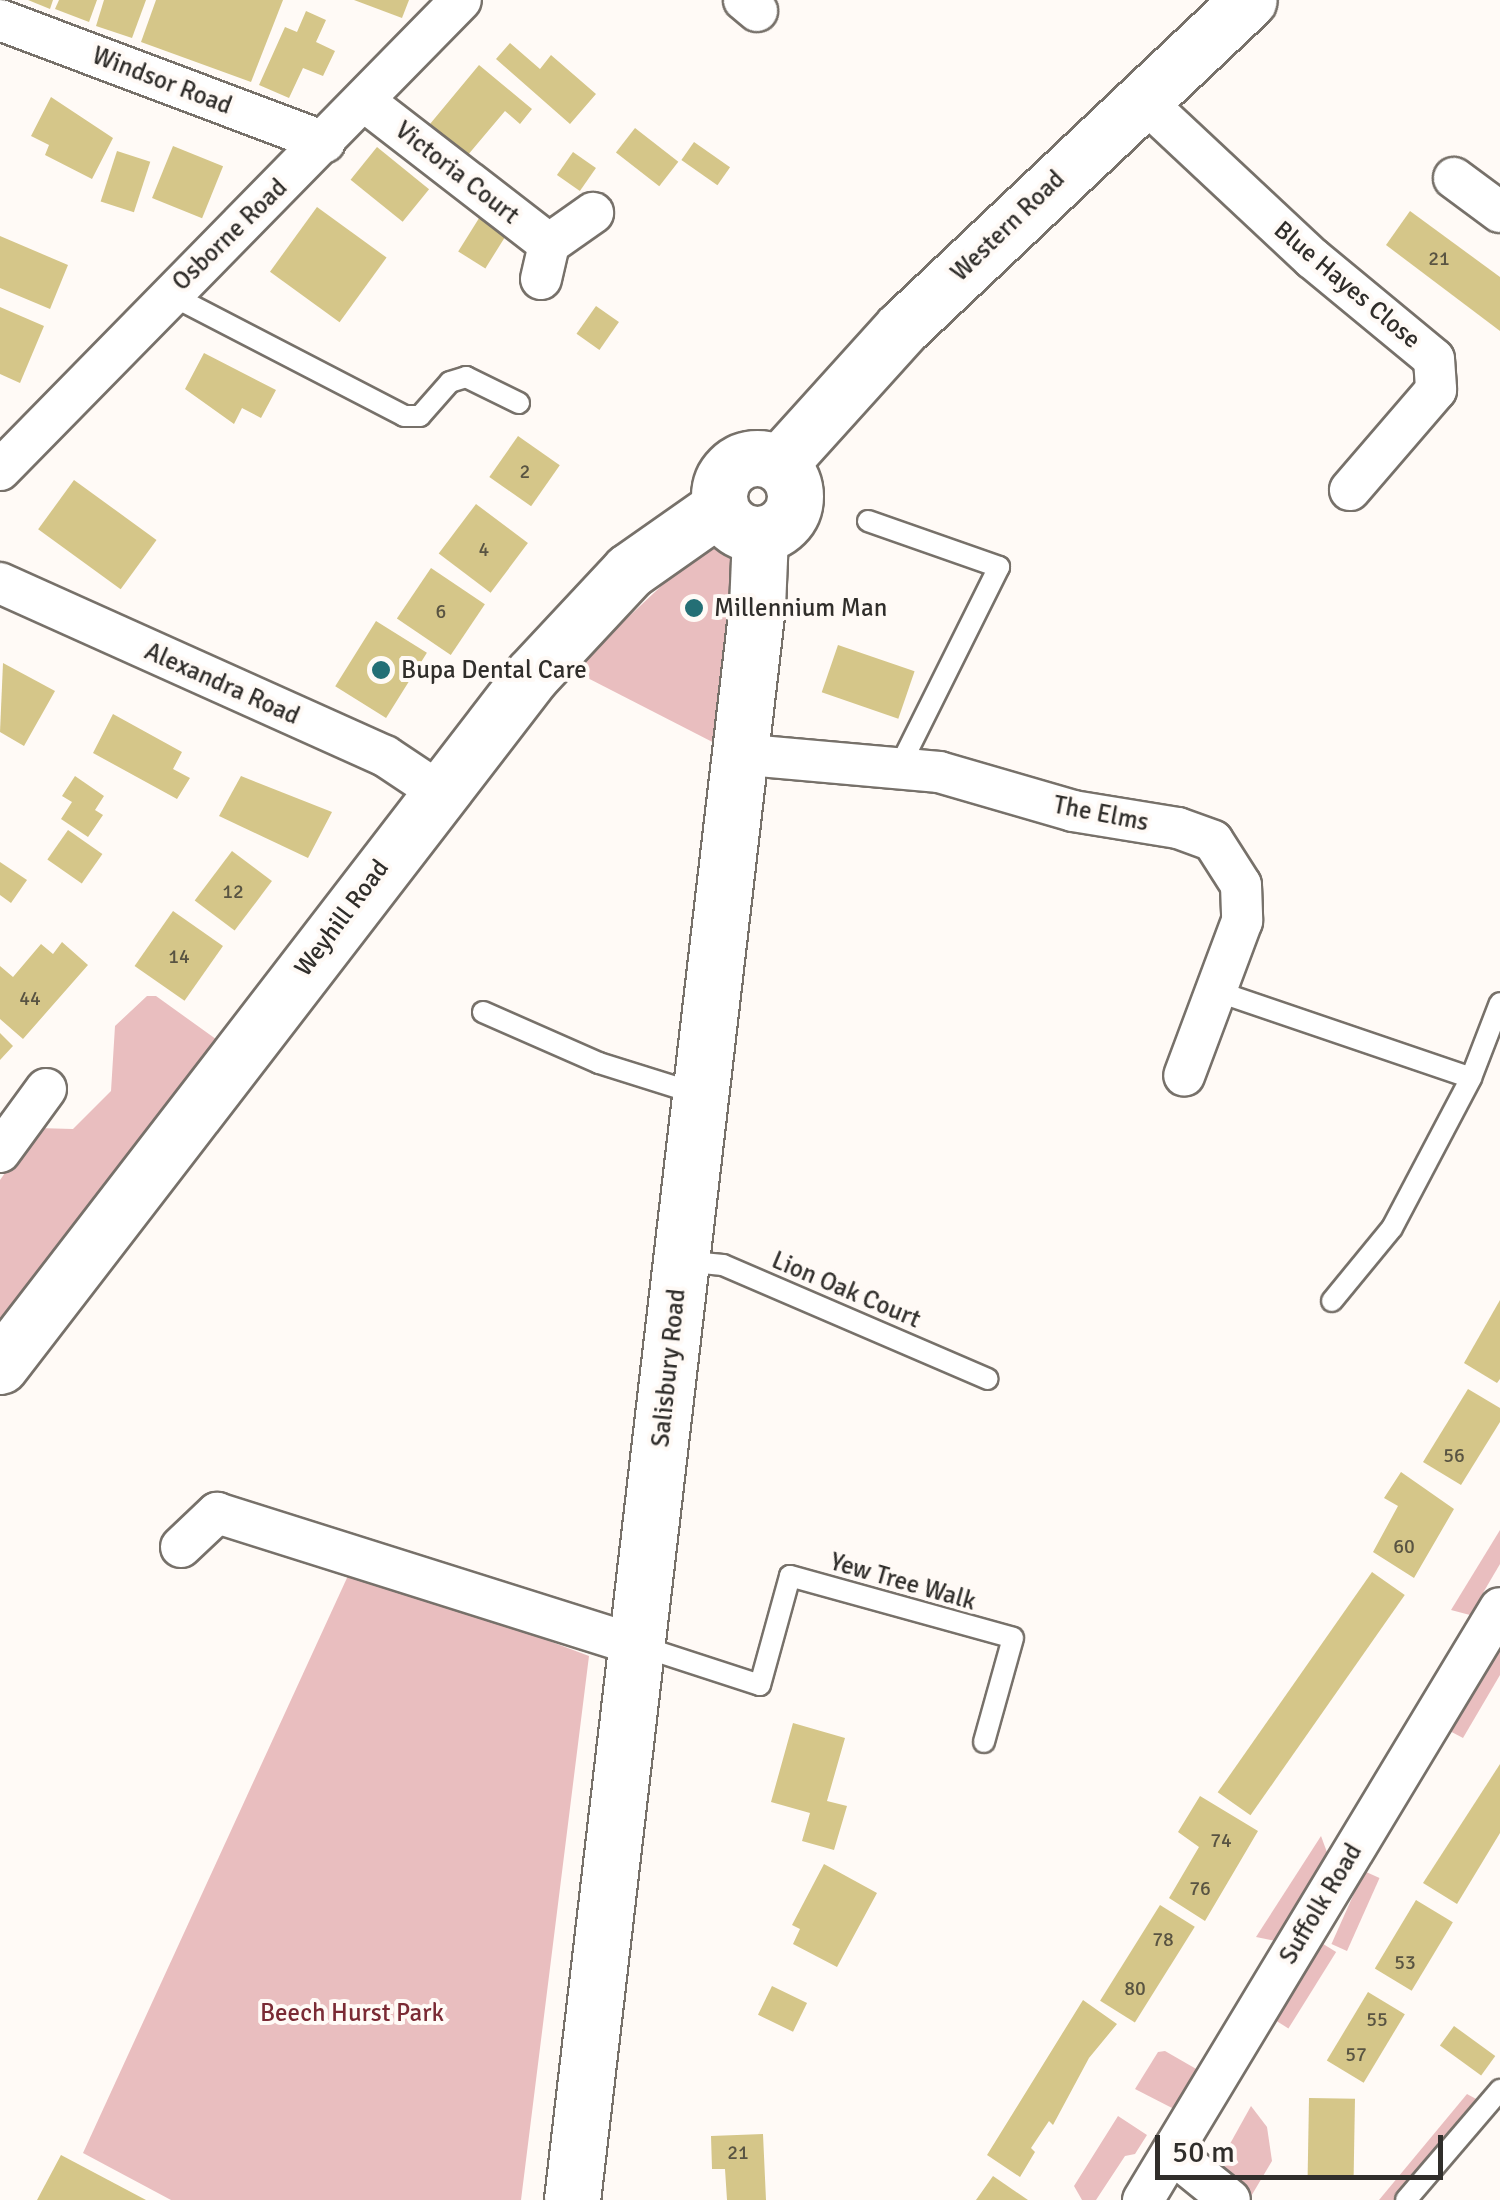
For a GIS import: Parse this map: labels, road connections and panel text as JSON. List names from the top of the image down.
{
  "streets": {
    "main road": ["Western Road", "Weyhill Road", "Salisbury Road"],
    "street": [
      "Windsor Road",
      "Victoria Court",
      "Osborne Road",
      "Blue Hayes Close",
      "Alexandra Road",
      "The Elms",
      "Suffolk Road"
    ],
    "lane": ["Lion Oak Court", "Yew Tree Walk"]
  },
  "crossings": [
    ["Windsor Road", "Osborne Road"],
    ["Victoria Court", "Osborne Road"],
    ["Western Road", "Blue Hayes Close"],
    ["Western Road", "Weyhill Road"],
    ["Western Road", "Salisbury Road"],
    ["Alexandra Road", "Weyhill Road"],
    ["The Elms", "Salisbury Road"],
    ["Weyhill Road", "Salisbury Road"],
    ["Lion Oak Court", "Salisbury Road"],
    ["Salisbury Road", "Yew Tree Walk"]
  ],
  "parks": ["Beech Hurst Park"],
  "places": ["Millennium Man", "Bupa Dental Care"],
  "house_numbers": [
    "21",
    "2",
    "4",
    "6",
    "12",
    "14",
    "44",
    "56",
    "60",
    "74",
    "76",
    "78",
    "53",
    "80",
    "55",
    "57",
    "21"
  ],
  "scale_bar": "50 m"
}
